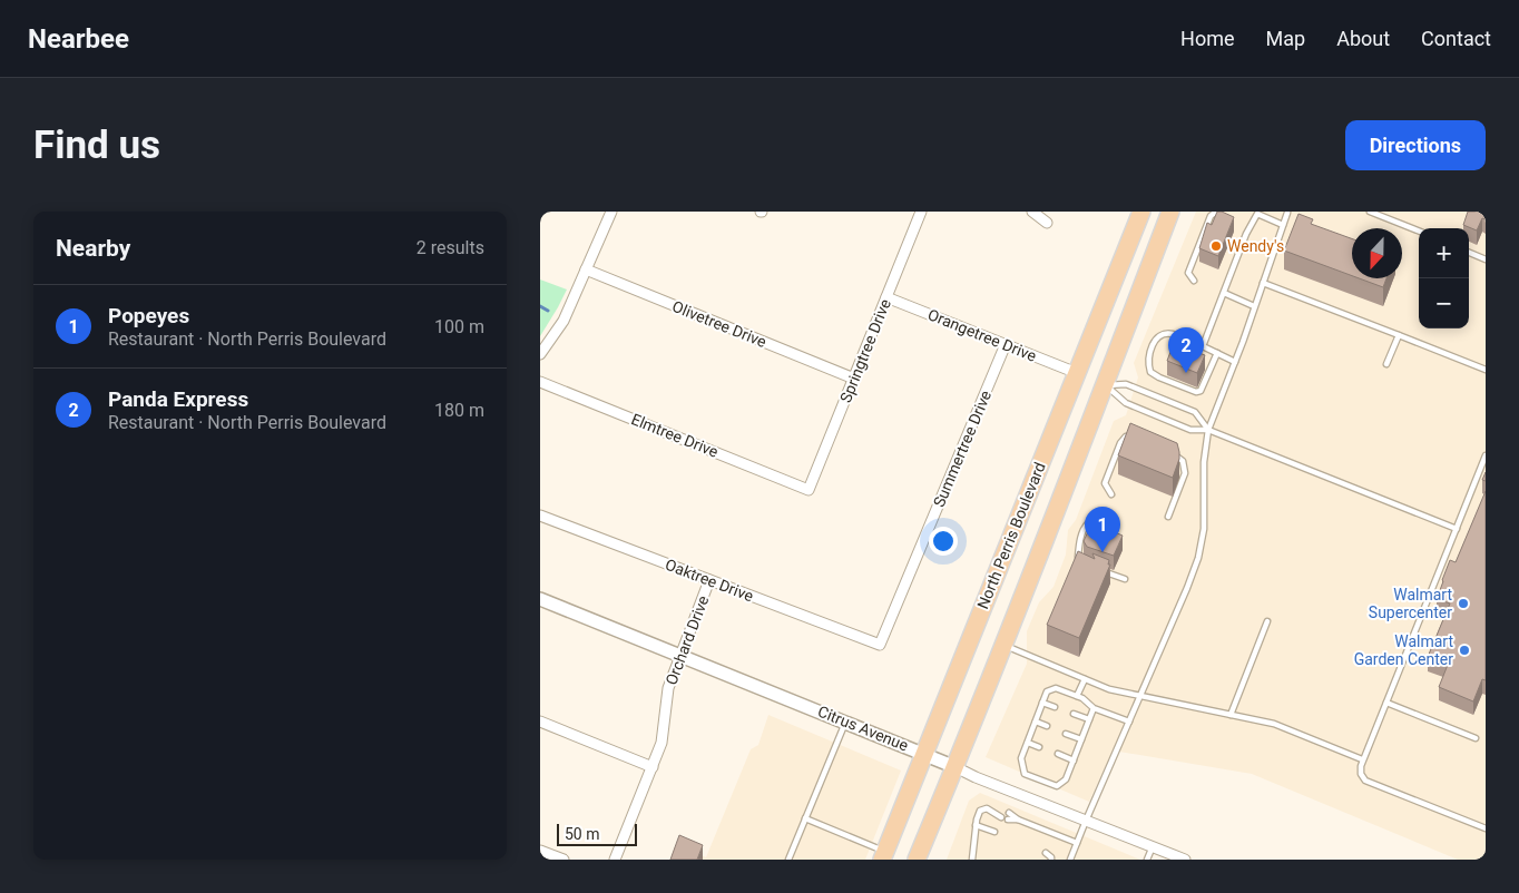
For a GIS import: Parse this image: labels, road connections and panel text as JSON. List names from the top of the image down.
{
  "streets": {
    "main road": ["North Perris Boulevard"],
    "street": [
      "Olivetree Drive",
      "Orangetree Drive",
      "Springtree Drive",
      "Elmtree Drive",
      "Summertree Drive",
      "Oaktree Drive",
      "Orchard Drive",
      "Citrus Avenue"
    ]
  },
  "crossings": [
    ["Olivetree Drive", "Springtree Drive"],
    ["Orangetree Drive", "Springtree Drive"],
    ["Orangetree Drive", "Summertree Drive"],
    ["Orangetree Drive", "North Perris Boulevard"],
    ["Springtree Drive", "Elmtree Drive"],
    ["Summertree Drive", "Oaktree Drive"],
    ["North Perris Boulevard", "Citrus Avenue"],
    ["Oaktree Drive", "Orchard Drive"],
    ["Orchard Drive", "Citrus Avenue"]
  ],
  "places": ["Wendy's", "Walmart Supercenter", "Walmart Garden Center"],
  "scale_bar": "50 m",
  "north": "bottom",
  "page": {
    "header": "Nearbee",
    "nav": [
      "Home",
      "Map",
      "About",
      "Contact"
    ],
    "buttons": "Directions",
    "title": "Find us",
    "heading": ["Nearby", "2 results"],
    "map_buttons": ["+", "−"],
    "list": [
      {
        "mark": "1",
        "name": "Popeyes",
        "note": "Restaurant · North Perris Boulevard",
        "value": "100 m"
      },
      {
        "mark": "2",
        "name": "Panda Express",
        "note": "Restaurant · North Perris Boulevard",
        "value": "180 m"
      }
    ],
    "pins": ["2", "1"],
    "scale": "50 m"
  }
}
